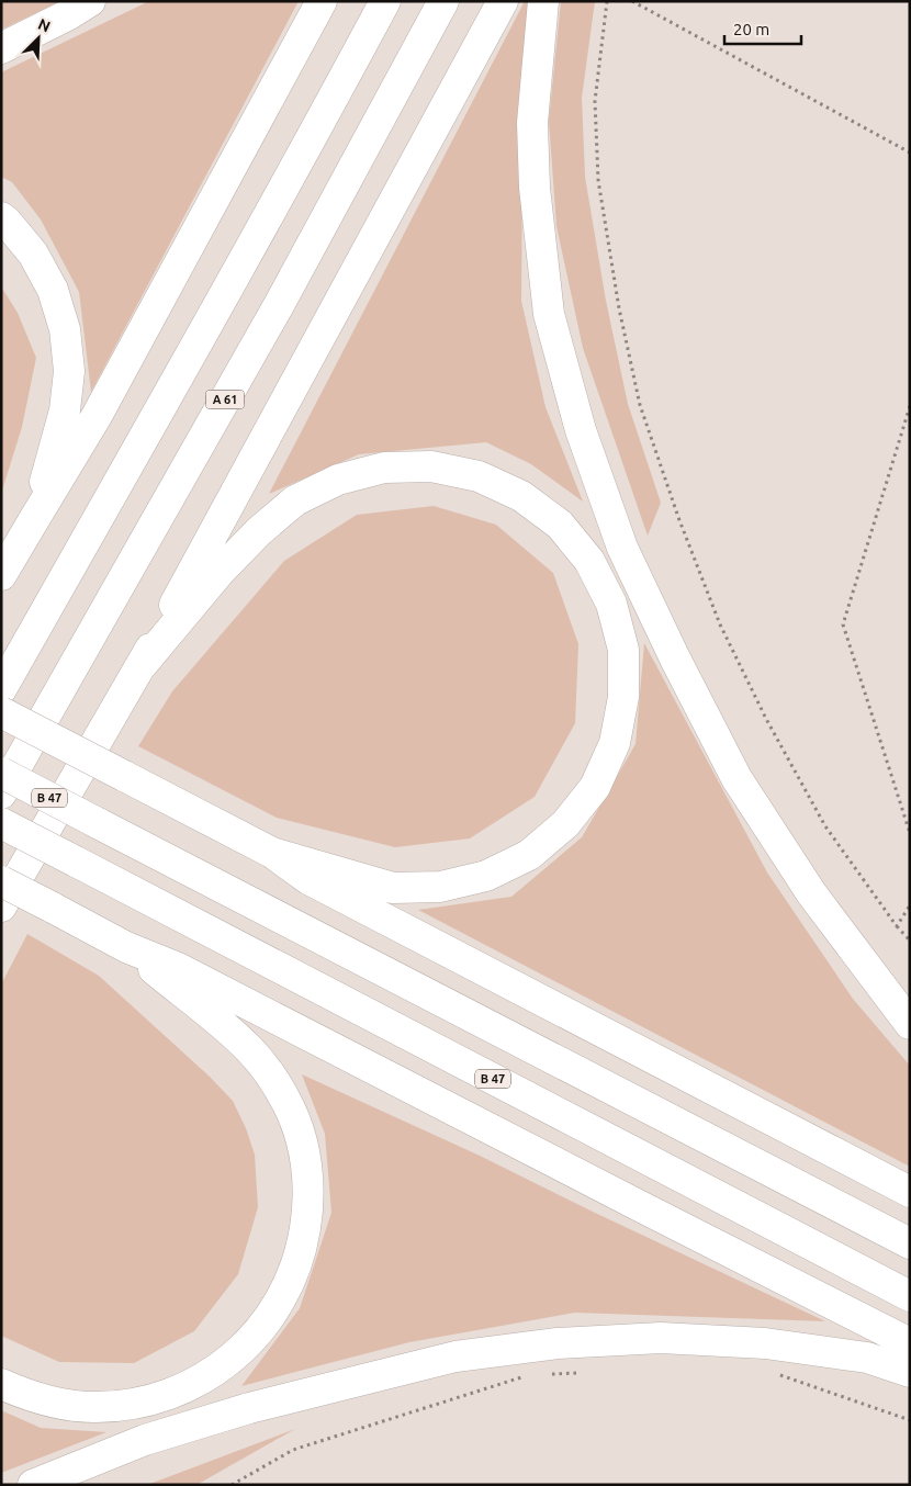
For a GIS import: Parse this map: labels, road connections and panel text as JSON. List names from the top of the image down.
{
  "streets": {
    "highway": ["A 61", "B 47"]
  },
  "scale_bar": "20 m",
  "north": "top right"
}
